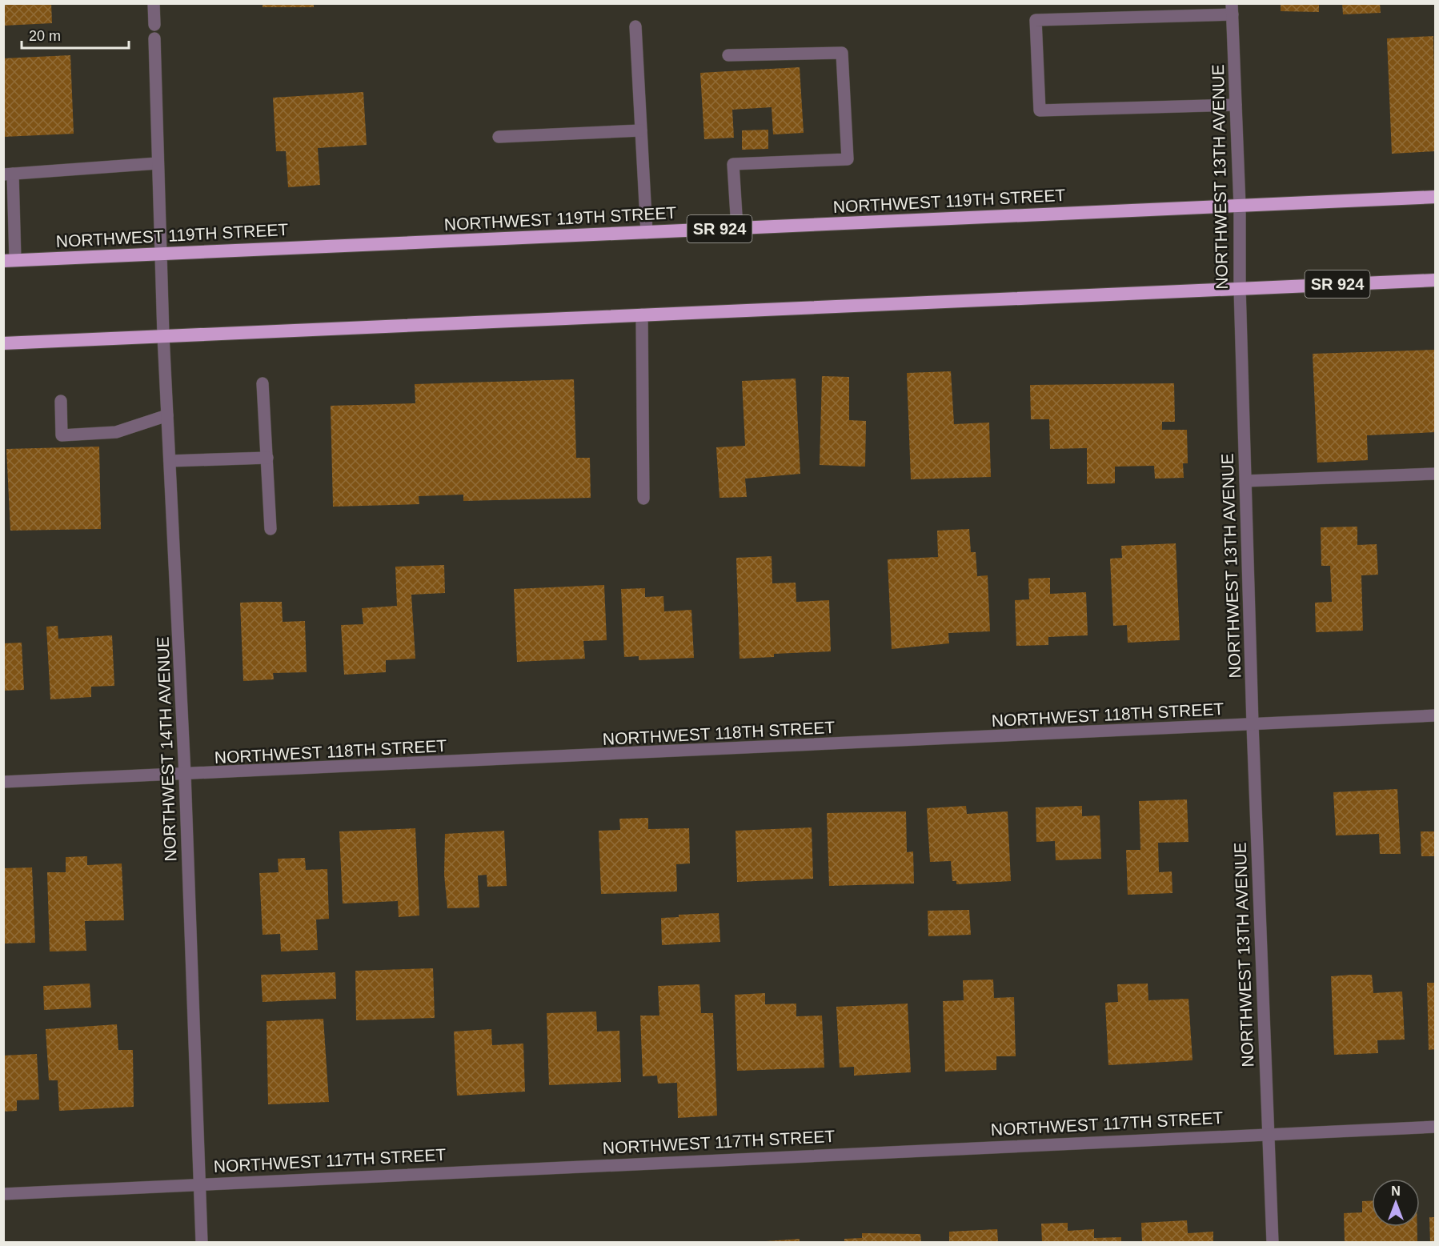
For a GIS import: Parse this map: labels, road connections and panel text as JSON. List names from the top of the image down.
{
  "streets": {
    "highway": ["NORTHWEST 119TH STREET", "SR 924"],
    "street": [
      "NORTHWEST 13TH AVENUE",
      "NORTHWEST 118TH STREET",
      "NORTHWEST 14TH AVENUE",
      "NORTHWEST 117TH STREET"
    ]
  },
  "crossings": [
    ["NORTHWEST 13TH AVENUE", "NORTHWEST 119TH STREET"],
    ["NORTHWEST 13TH AVENUE", "SR 924"],
    ["NORTHWEST 13TH AVENUE", "NORTHWEST 118TH STREET"],
    ["NORTHWEST 13TH AVENUE", "NORTHWEST 117TH STREET"],
    ["NORTHWEST 119TH STREET", "NORTHWEST 14TH AVENUE"],
    ["SR 924", "NORTHWEST 14TH AVENUE"],
    ["NORTHWEST 118TH STREET", "NORTHWEST 14TH AVENUE"],
    ["NORTHWEST 14TH AVENUE", "NORTHWEST 117TH STREET"]
  ],
  "scale_bar": "20 m",
  "north": "top"
}
